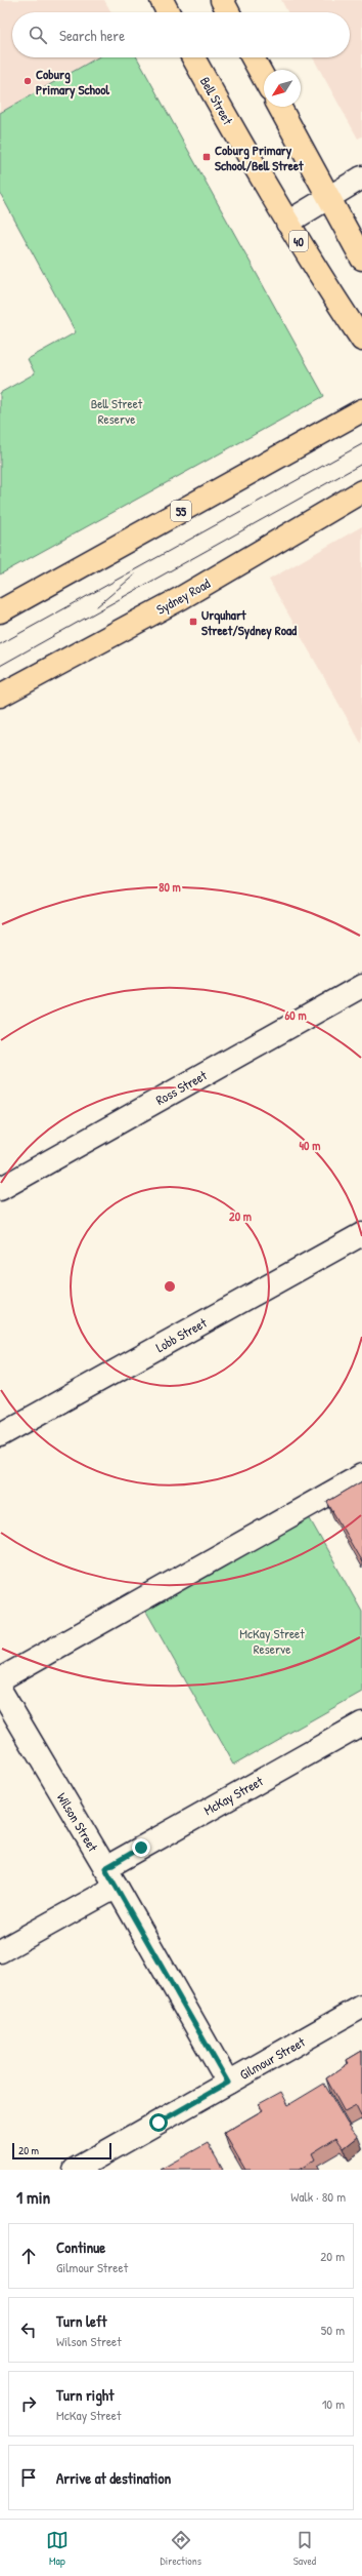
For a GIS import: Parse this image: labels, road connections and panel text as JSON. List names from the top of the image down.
{
  "streets": {
    "highway": [
      "Bell Street",
      "40",
      "55",
      "Sydney Road"
    ],
    "street": [
      "Ross Street",
      "Lobb Street",
      "McKay Street",
      "Wilson Street",
      "Gilmour Street"
    ]
  },
  "crossings": [
    ["McKay Street", "Wilson Street"],
    ["Wilson Street", "Gilmour Street"]
  ],
  "parks": ["Bell Street Reserve", "McKay Street Reserve"],
  "places": {
    "other": ["Coburg Primary School"],
    "transit": ["Coburg Primary School/Bell Street", "Urquhart Street/Sydney Road"]
  },
  "scale_bar": "20 m",
  "north": "bottom left",
  "page": {
    "search": "Search here",
    "scale": "20 m",
    "heading": ["1 min", "Walk · 80 m"],
    "list": [
      ["Continue", "Gilmour Street", "20 m"],
      ["Turn left", "Wilson Street", "50 m"],
      ["Turn right", "McKay Street", "10 m"],
      "Arrive at destination"
    ],
    "nav": ["Map", "Directions", "Saved"]
  },
  "rings": [
    "80 m",
    "60 m",
    "40 m",
    "20 m"
  ]
}
